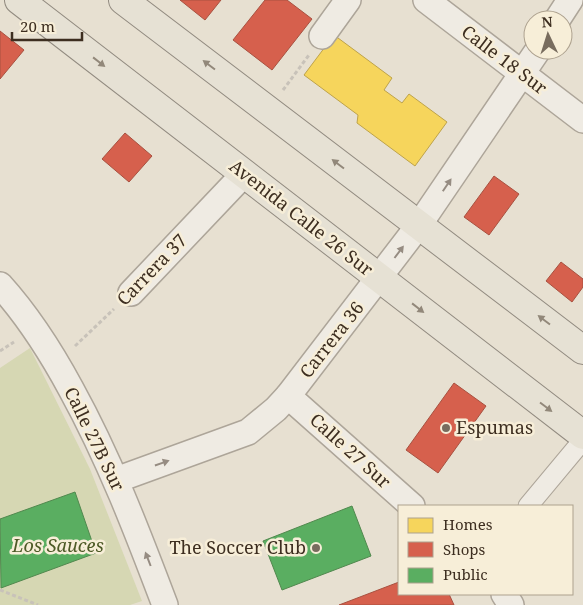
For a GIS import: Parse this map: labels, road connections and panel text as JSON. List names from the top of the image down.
{
  "streets": {
    "main road": ["Avenida Calle 26 Sur"],
    "street": [
      "Calle 18 Sur",
      "Carrera 37",
      "Carrera 36",
      "Calle 27B Sur",
      "Calle 27 Sur"
    ]
  },
  "crossings": [
    ["Calle 18 Sur", "Carrera 36"],
    ["Avenida Calle 26 Sur", "Carrera 37"],
    ["Avenida Calle 26 Sur", "Carrera 36"],
    ["Carrera 37", "Calle 27B Sur"],
    ["Carrera 36", "Calle 27B Sur"],
    ["Carrera 36", "Calle 27 Sur"]
  ],
  "one_way": ["Carrera 36", "Calle 27B Sur"],
  "parks": ["Los Sauces"],
  "places": ["Espumas", "The Soccer Club"],
  "legend": ["Homes", "Shops", "Public"],
  "scale_bar": "20 m",
  "north": "top"
}
